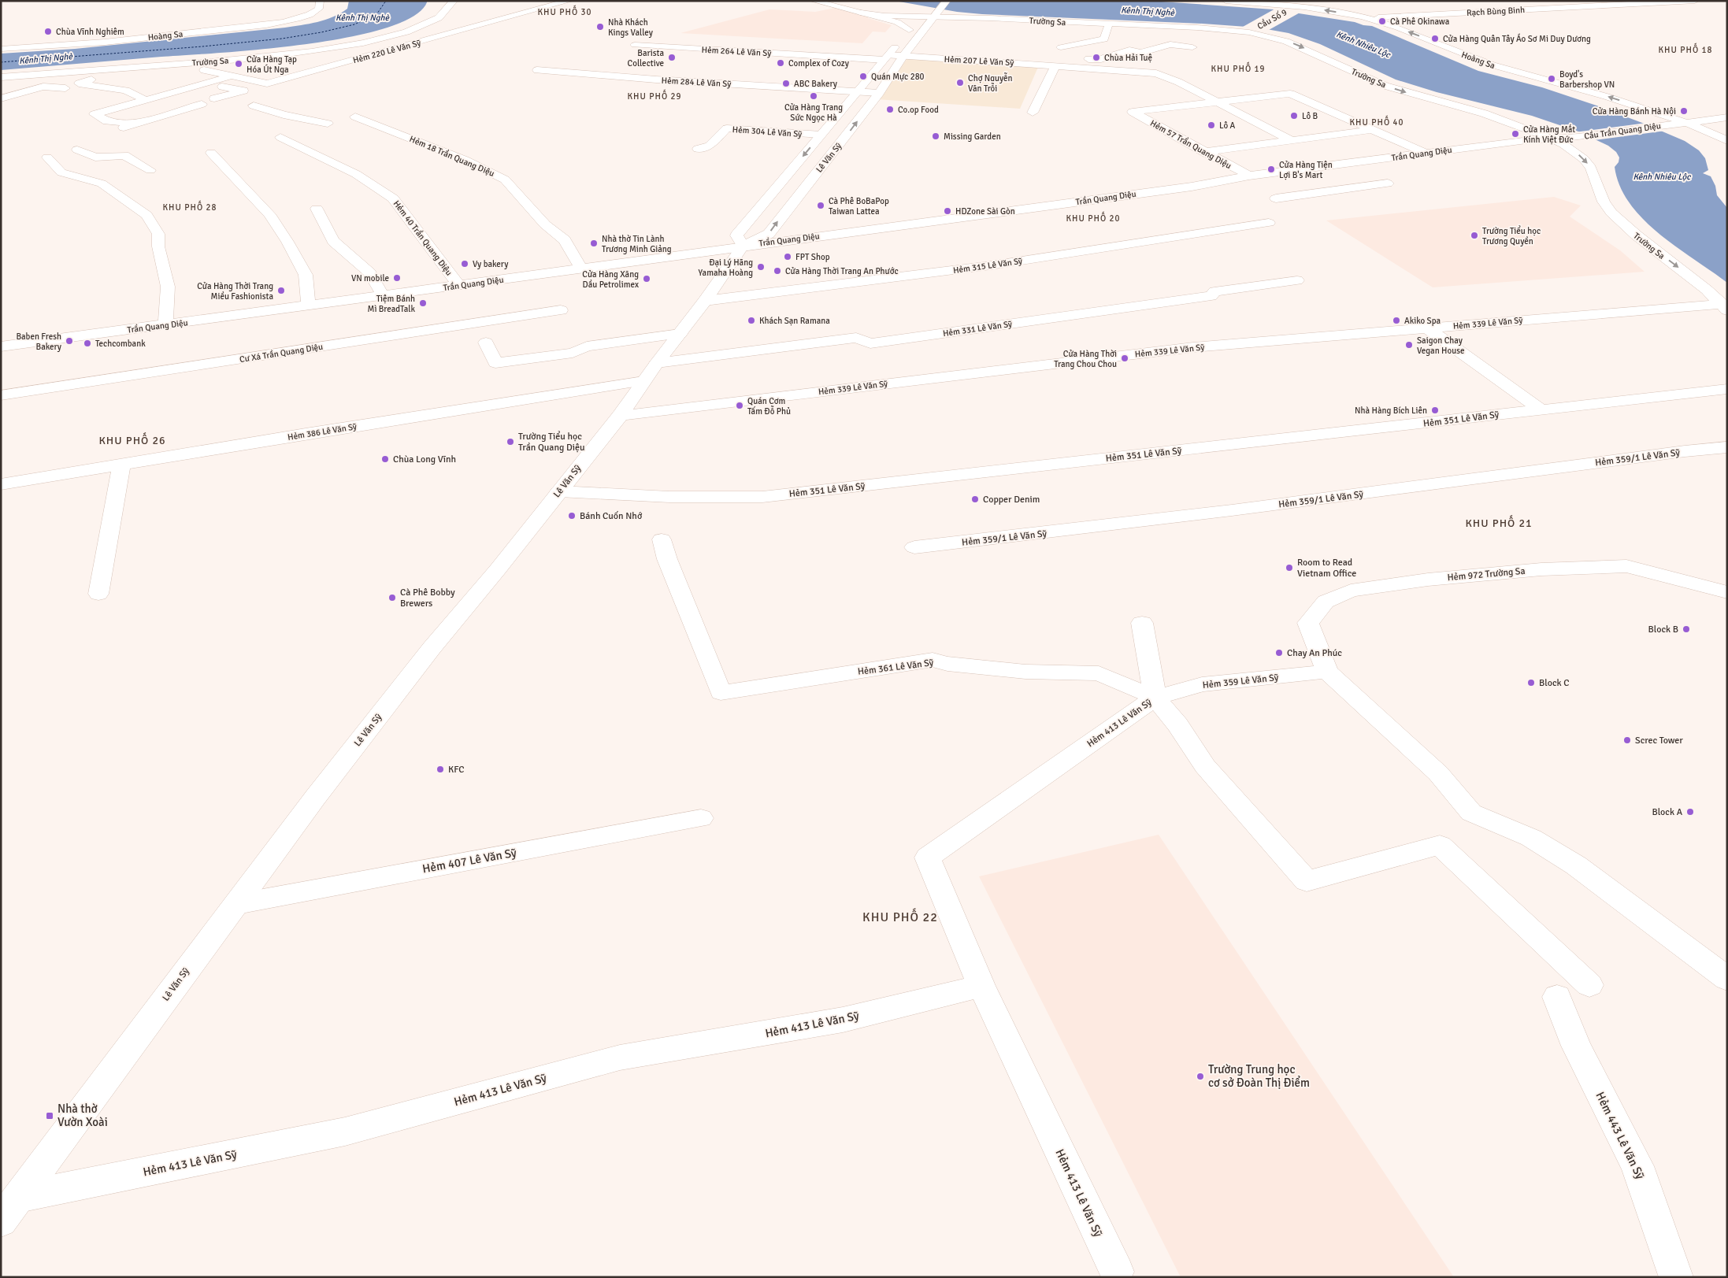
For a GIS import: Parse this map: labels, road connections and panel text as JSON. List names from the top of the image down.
{
  "streets": {
    "street": [
      "Rạch Bùng Binh",
      "Trường Sa",
      "Hoàng Sa",
      "Hẻm 220 Lê Văn Sỹ",
      "Hẻm 264 Lê Văn Sỹ",
      "Hẻm 207 Lê Văn Sỹ",
      "Hẻm 284 Lê Văn Sỹ",
      "Cầu Trần Quang Diệu",
      "Hẻm 304 Lê Văn Sỹ",
      "Hẻm 57 Trần Quang Diệu",
      "Trần Quang Diệu",
      "Hẻm 18 Trần Quang Diệu",
      "Lê Văn Sỹ",
      "Hẻm 40 Trần Quang Diệu",
      "Hẻm 315 Lê Văn Sỹ",
      "Hẻm 339 Lê Văn Sỹ",
      "Hẻm 331 Lê Văn Sỹ",
      "Cư Xá Trần Quang Diệu",
      "Hẻm 351 Lê Văn Sỹ",
      "Hẻm 386 Lê Văn Sỹ",
      "Hẻm 359/1 Lê Văn Sỹ",
      "Hẻm 972 Trường Sa",
      "Hẻm 361 Lê Văn Sỹ",
      "Hẻm 359 Lê Văn Sỹ",
      "Hẻm 413 Lê Văn Sỹ",
      "Hẻm 407 Lê Văn Sỹ",
      "Hẻm 443 Lê Văn Sỹ"
    ]
  },
  "crossings": [
    ["Rạch Bùng Binh", "Hoàng Sa"],
    ["Trường Sa", "Trần Quang Diệu"],
    ["Trường Sa", "Lê Văn Sỹ"],
    ["Trường Sa", "Hẻm 339 Lê Văn Sỹ"],
    ["Hoàng Sa", "Cầu Trần Quang Diệu"],
    ["Hẻm 207 Lê Văn Sỹ", "Hẻm 57 Trần Quang Diệu"],
    ["Hẻm 207 Lê Văn Sỹ", "Lê Văn Sỹ"],
    ["Hẻm 284 Lê Văn Sỹ", "Lê Văn Sỹ"],
    ["Cầu Trần Quang Diệu", "Trần Quang Diệu"],
    ["Hẻm 57 Trần Quang Diệu", "Trần Quang Diệu"],
    ["Trần Quang Diệu", "Hẻm 18 Trần Quang Diệu"],
    ["Trần Quang Diệu", "Lê Văn Sỹ"],
    ["Trần Quang Diệu", "Hẻm 40 Trần Quang Diệu"],
    ["Lê Văn Sỹ", "Hẻm 315 Lê Văn Sỹ"],
    ["Lê Văn Sỹ", "Hẻm 339 Lê Văn Sỹ"],
    ["Lê Văn Sỹ", "Hẻm 331 Lê Văn Sỹ"],
    ["Lê Văn Sỹ", "Hẻm 351 Lê Văn Sỹ"],
    ["Lê Văn Sỹ", "Hẻm 386 Lê Văn Sỹ"],
    ["Lê Văn Sỹ", "Hẻm 413 Lê Văn Sỹ"],
    ["Lê Văn Sỹ", "Hẻm 407 Lê Văn Sỹ"],
    ["Hẻm 331 Lê Văn Sỹ", "Hẻm 386 Lê Văn Sỹ"],
    ["Hẻm 972 Trường Sa", "Hẻm 359 Lê Văn Sỹ"],
    ["Hẻm 361 Lê Văn Sỹ", "Hẻm 359 Lê Văn Sỹ"],
    ["Hẻm 361 Lê Văn Sỹ", "Hẻm 413 Lê Văn Sỹ"],
    ["Hẻm 359 Lê Văn Sỹ", "Hẻm 413 Lê Văn Sỹ"]
  ],
  "districts": [
    "KHU PHỐ 30",
    "KHU PHỐ 18",
    "KHU PHỐ 19",
    "KHU PHỐ 29",
    "KHU PHỐ 40",
    "KHU PHỐ 28",
    "KHU PHỐ 20",
    "KHU PHỐ 26",
    "KHU PHỐ 21",
    "KHU PHỐ 22"
  ],
  "water": ["Kênh Thị Nghè", "Kênh Nhiêu Lộc"],
  "places": {
    "other": [
      "Cà Phê Okinawa",
      "Nhà Khách Kings Valley",
      "Chùa Vĩnh Nghiêm",
      "Cửa Hàng Quân Tây Áo Sơ Mi Duy Dương",
      "Barista Collective",
      "Chùa Hải Tuệ",
      "Complex of Cozy",
      "Cửa Hàng Tạp Hóa Út Nga",
      "Quán Mực 280",
      "Boyd's Barbershop VN",
      "Chợ Nguyễn Văn Trỗi",
      "ABC Bakery",
      "Cửa Hàng Trang Sức Ngọc Hà",
      "Co.op Food",
      "Cửa Hàng Bánh Hà Nội",
      "Lô B",
      "Lô A",
      "Cửa Hàng Mắt Kính Việt Đức",
      "Missing Garden",
      "Cửa Hàng Tiện Lợi B's Mart",
      "Cà Phê BoBaPop Taiwan Lattea",
      "HDZone Sài Gòn",
      "Trường Tiểu học Trương Quyền",
      "Nhà thờ Tin Lành Trương Minh Giảng",
      "FPT Shop",
      "Vy bakery",
      "Đại Lý Hãng Yamaha Hoàng",
      "Cửa Hàng Thời Trang An Phước",
      "VN mobile",
      "Cửa Hàng Xăng Dầu Petrolimex",
      "Cửa Hàng Thời Trang Miều Fashionista",
      "Tiệm Bánh Mì BreadTalk",
      "Khách Sạn Ramana",
      "Akiko Spa",
      "Baben Fresh Bakery",
      "Techcombank",
      "Saigon Chay Vegan House",
      "Cửa Hàng Thời Trang Chou Chou",
      "Quán Cơm Tấm Đỗ Phủ",
      "Nhà Hàng Bích Liên",
      "Trường Tiểu học Trần Quang Diệu",
      "Chùa Long Vĩnh",
      "Copper Denim",
      "Bánh Cuốn Nhớ",
      "Room to Read Vietnam Office",
      "Cà Phê Bobby Brewers",
      "Block B",
      "Chay An Phúc",
      "Block C",
      "Screc Tower",
      "KFC",
      "Block A",
      "Trường Trung học cơ sở Đoàn Thị Điểm"
    ],
    "transit": ["Nhà thờ Vườn Xoài"]
  }
}
